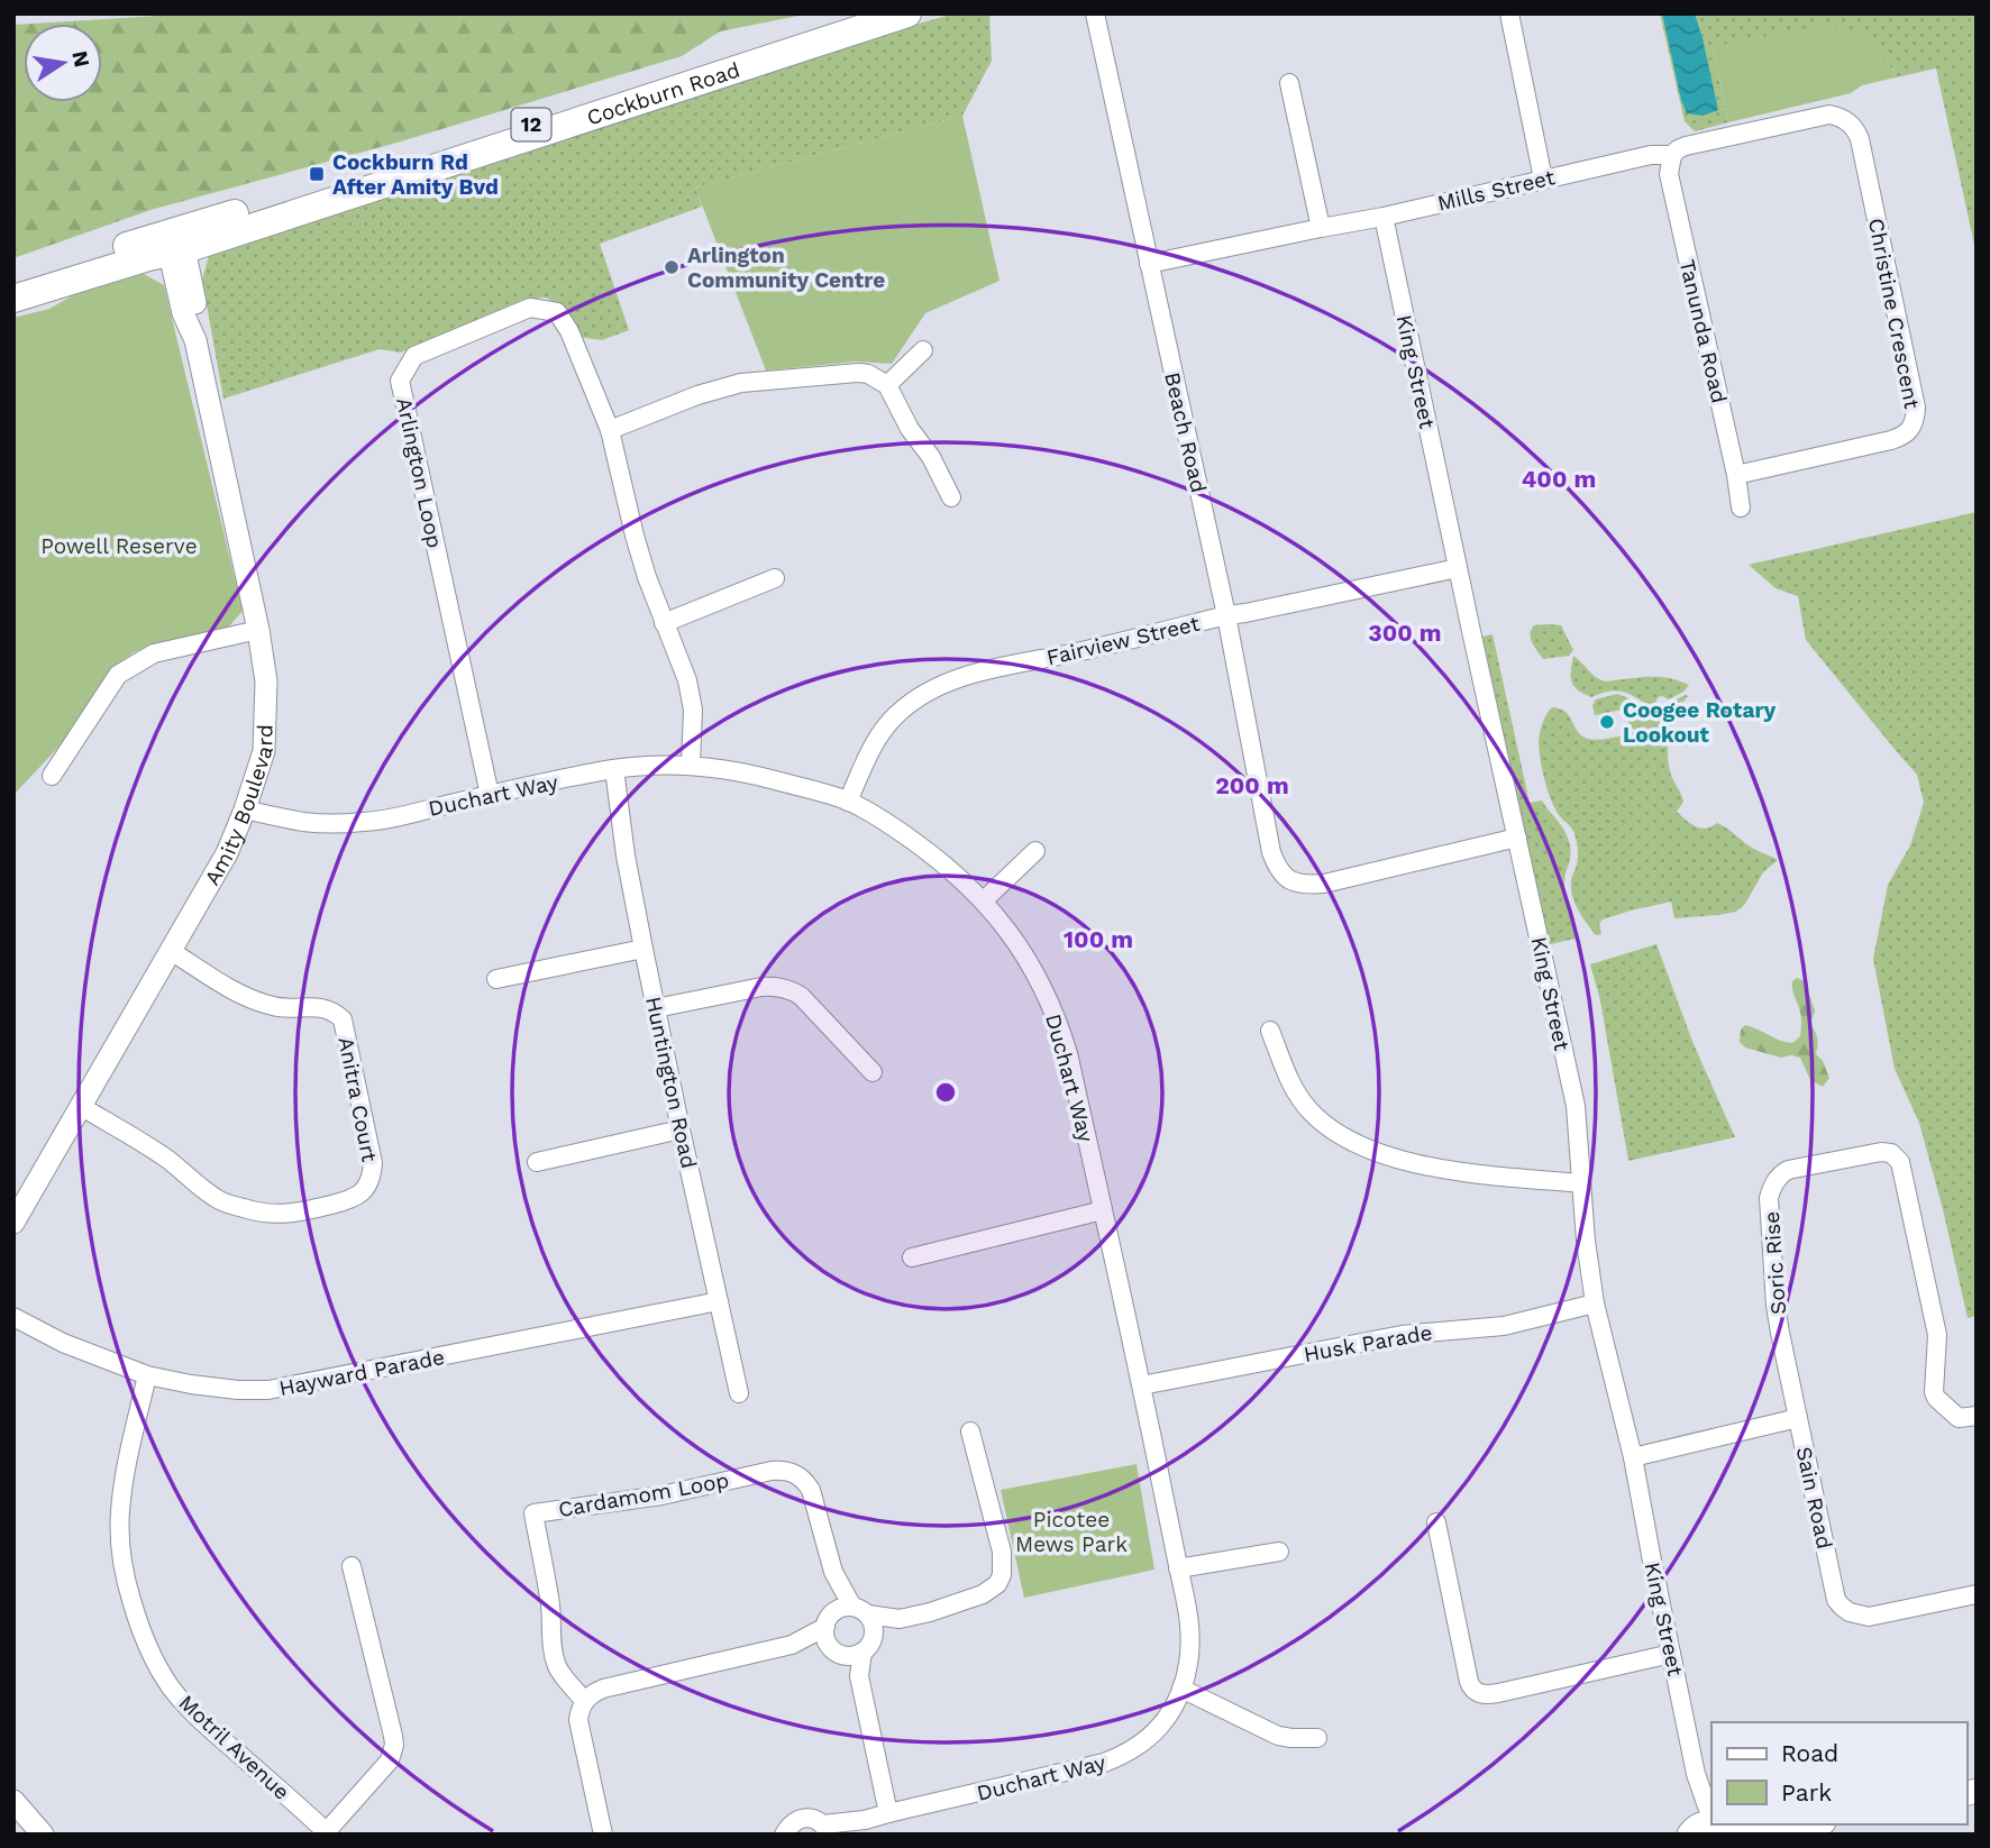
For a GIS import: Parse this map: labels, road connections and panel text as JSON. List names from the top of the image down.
{
  "streets": {
    "main road": ["Cockburn Road", "12"],
    "street": [
      "Mills Street",
      "Christine Crescent",
      "Tanunda Road",
      "King Street",
      "Beach Road",
      "Arlington Loop",
      "Fairview Street",
      "Duchart Way",
      "Amity Boulevard",
      "Huntington Road",
      "Anitra Court",
      "Soric Rise",
      "Husk Parade",
      "Hayward Parade",
      "Cardamom Loop",
      "Sain Road",
      "Motril Avenue"
    ]
  },
  "crossings": [
    ["Cockburn Road", "Amity Boulevard"],
    ["Mills Street", "Christine Crescent"],
    ["Mills Street", "Tanunda Road"],
    ["Mills Street", "King Street"],
    ["Mills Street", "Beach Road"],
    ["Christine Crescent", "Tanunda Road"],
    ["King Street", "Beach Road"],
    ["King Street", "Fairview Street"],
    ["King Street", "Husk Parade"],
    ["King Street", "Sain Road"],
    ["Beach Road", "Fairview Street"],
    ["Arlington Loop", "Duchart Way"],
    ["Fairview Street", "Duchart Way"],
    ["Duchart Way", "Amity Boulevard"],
    ["Duchart Way", "Huntington Road"],
    ["Duchart Way", "Husk Parade"],
    ["Amity Boulevard", "Anitra Court"],
    ["Huntington Road", "Hayward Parade"],
    ["Soric Rise", "Sain Road"],
    ["Hayward Parade", "Motril Avenue"]
  ],
  "parks": ["Powell Reserve", "Picotee Mews Park"],
  "places": {
    "transit": ["Cockburn Rd After Amity Bvd"],
    "other": ["Arlington Community Centre", "Coogee Rotary Lookout"]
  },
  "legend": ["Road", "Park"],
  "north": "right",
  "rings": [
    "400 m",
    "300 m",
    "200 m",
    "100 m"
  ]
}
